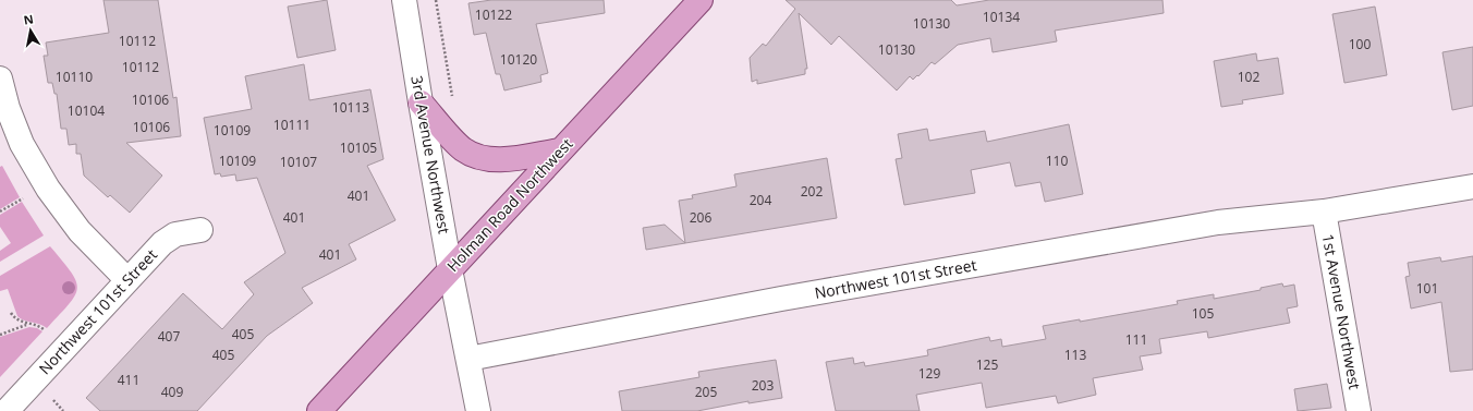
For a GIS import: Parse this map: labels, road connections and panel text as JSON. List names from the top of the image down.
{
  "streets": {
    "main road": ["Holman Road Northwest"],
    "street": ["3rd Avenue Northwest", "Northwest 101st Street", "1st Avenue Northwest"]
  },
  "crossings": [
    ["3rd Avenue Northwest", "Holman Road Northwest"],
    ["3rd Avenue Northwest", "Northwest 101st Street"],
    ["Northwest 101st Street", "1st Avenue Northwest"]
  ],
  "house_numbers": [
    "10122",
    "10134",
    "10130",
    "10112",
    "100",
    "10130",
    "10120",
    "10112",
    "10110",
    "102",
    "10106",
    "10113",
    "10104",
    "10111",
    "10106",
    "10109",
    "10105",
    "10109",
    "110",
    "10107",
    "202",
    "401",
    "204",
    "401",
    "206",
    "401",
    "101",
    "105",
    "405",
    "407",
    "111",
    "405",
    "113",
    "125",
    "129",
    "411",
    "203",
    "409",
    "205"
  ],
  "north": "top"
}
